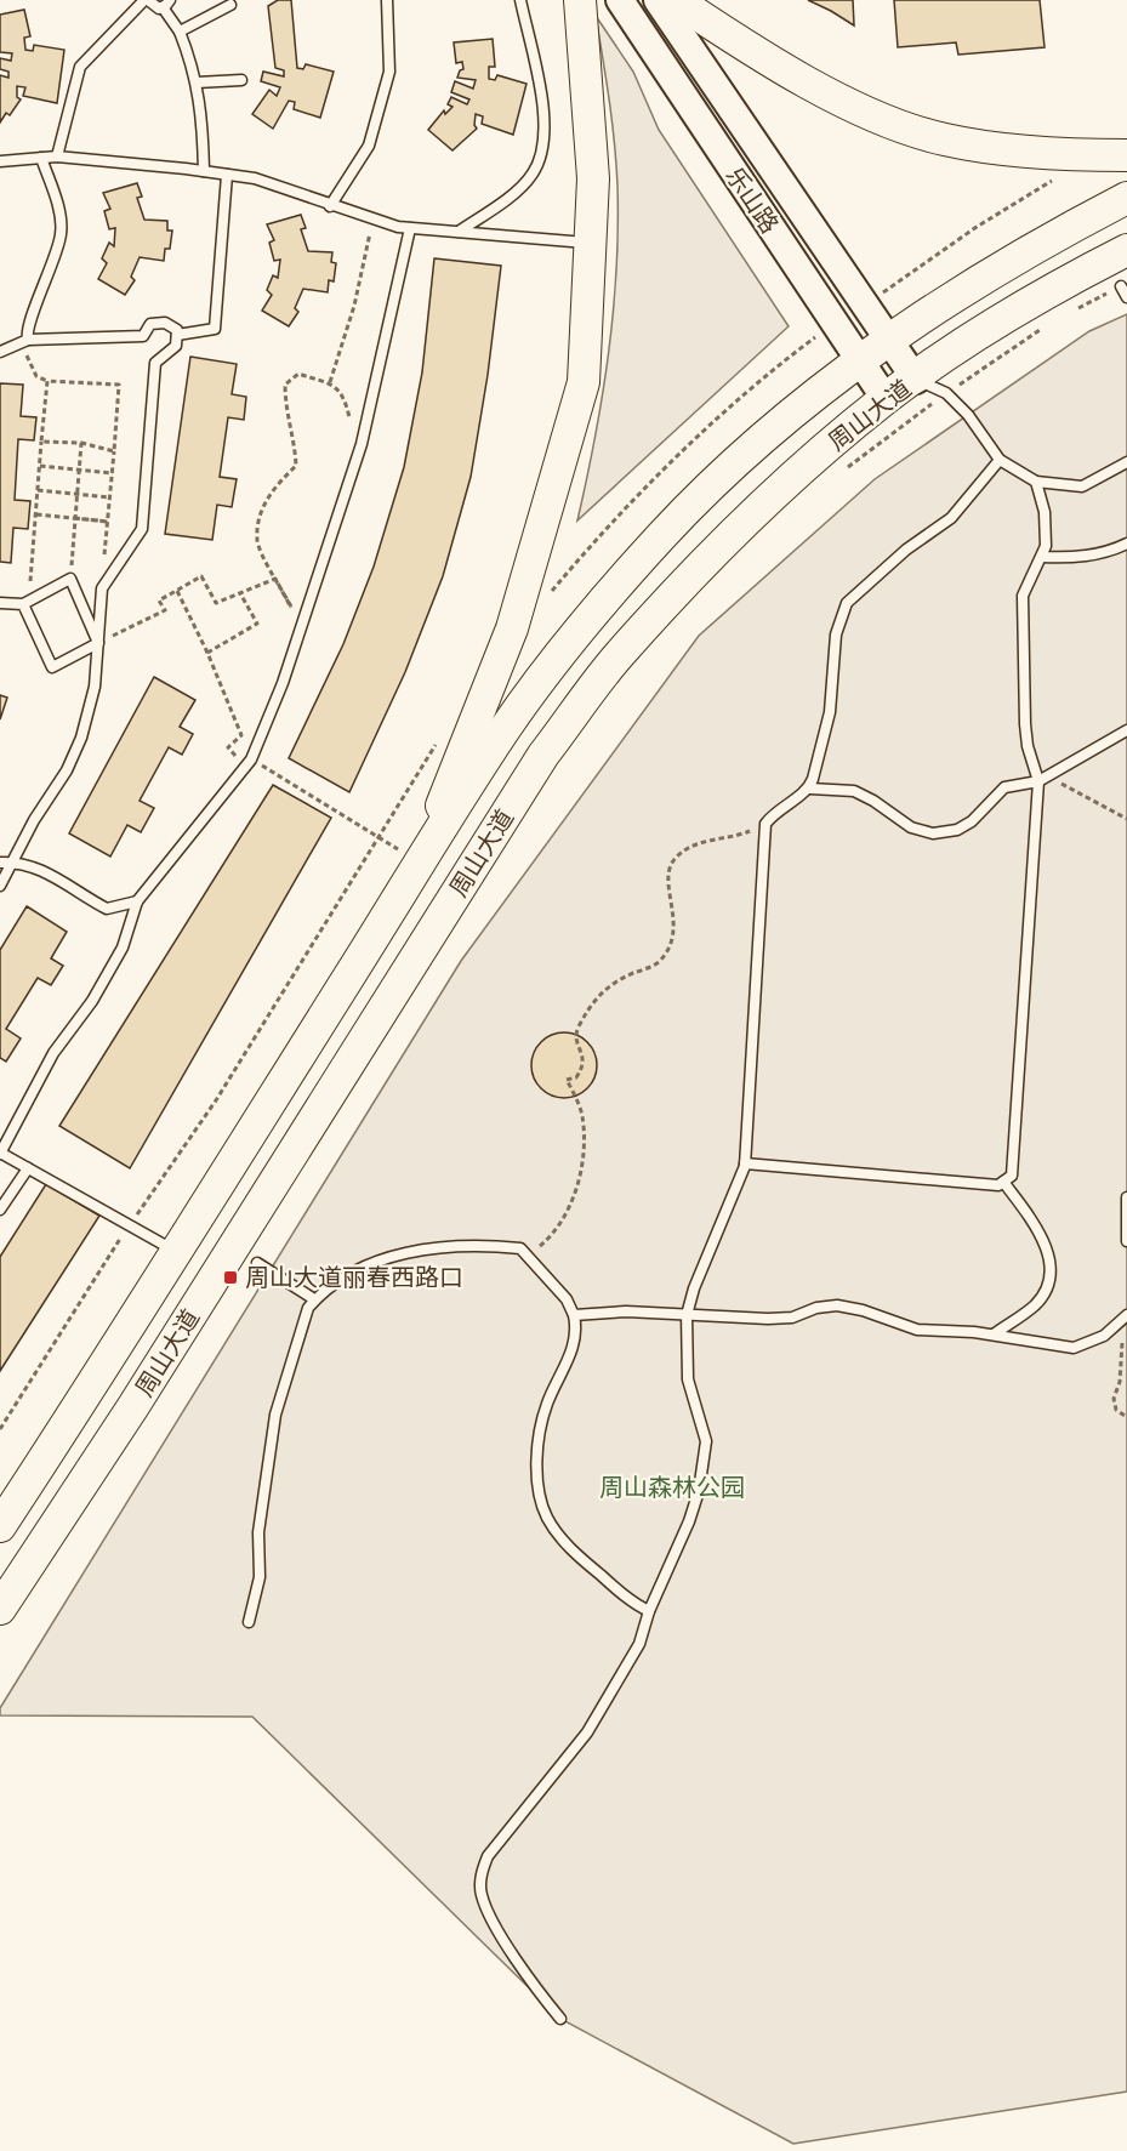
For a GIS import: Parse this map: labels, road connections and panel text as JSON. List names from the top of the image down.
{
  "streets": {
    "main road": ["乐山路", "周山大道"]
  },
  "crossings": [
    ["乐山路", "周山大道"]
  ],
  "parks": ["周山森林公园"],
  "places": {
    "transit": ["周山大道丽春西路口"]
  }
}
